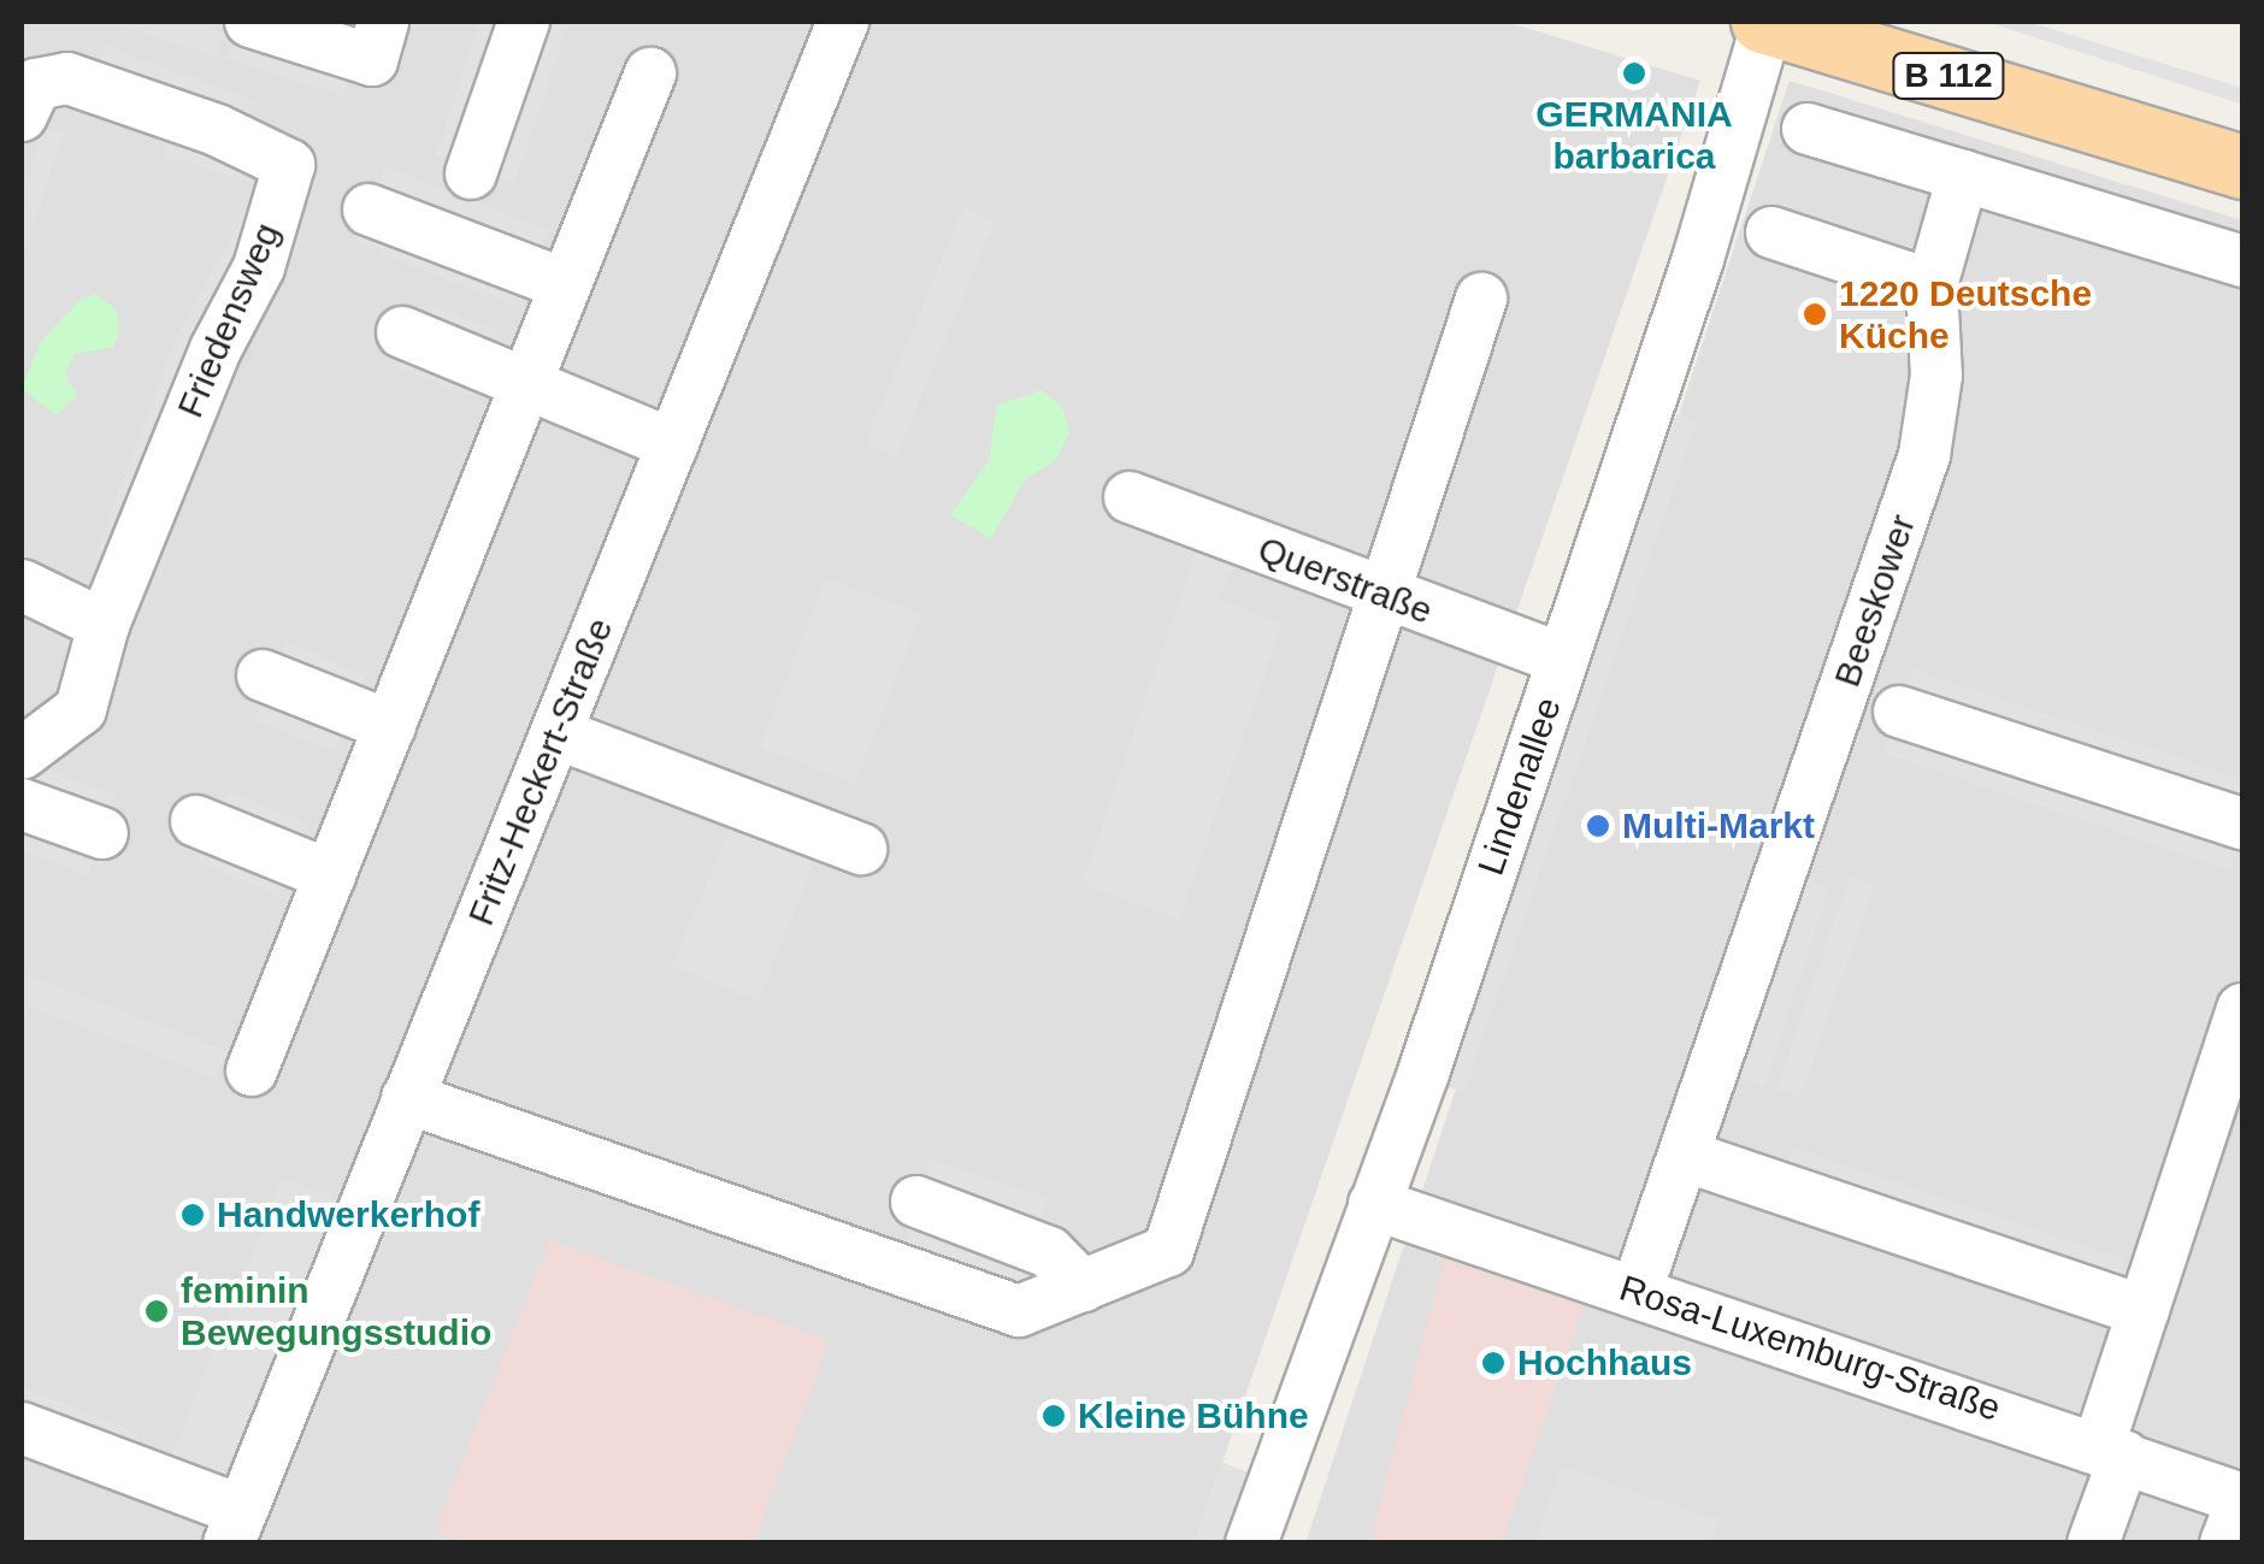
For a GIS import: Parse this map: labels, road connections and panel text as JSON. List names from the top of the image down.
{
  "streets": {
    "main road": ["B 112"],
    "street": [
      "Friedensweg",
      "Querstraße",
      "Beeskower",
      "Fritz-Heckert-Straße",
      "Lindenallee",
      "Rosa-Luxemburg-Straße"
    ]
  },
  "crossings": [
    ["B 112", "Lindenallee"],
    ["Querstraße", "Lindenallee"],
    ["Beeskower", "Rosa-Luxemburg-Straße"],
    ["Lindenallee", "Rosa-Luxemburg-Straße"]
  ],
  "places": [
    "GERMANIA barbarica",
    "1220 Deutsche Küche",
    "Multi-Markt",
    "Handwerkerhof",
    "feminin Bewegungsstudio",
    "Hochhaus",
    "Kleine Bühne"
  ]
}
